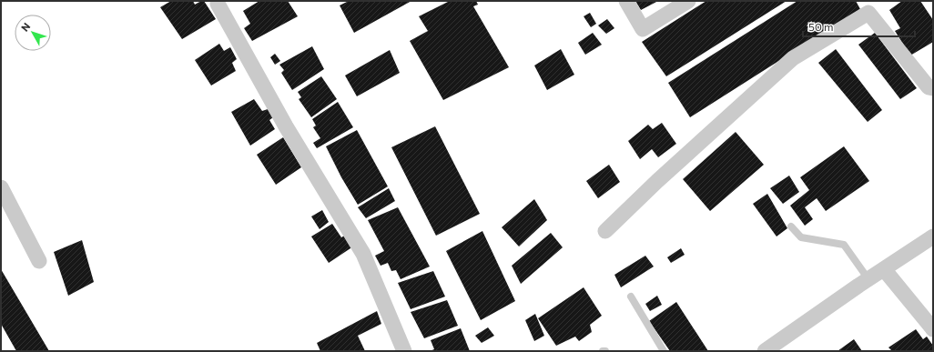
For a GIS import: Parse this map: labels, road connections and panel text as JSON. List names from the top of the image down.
{
  "scale_bar": "50 m",
  "north": "top left"
}
